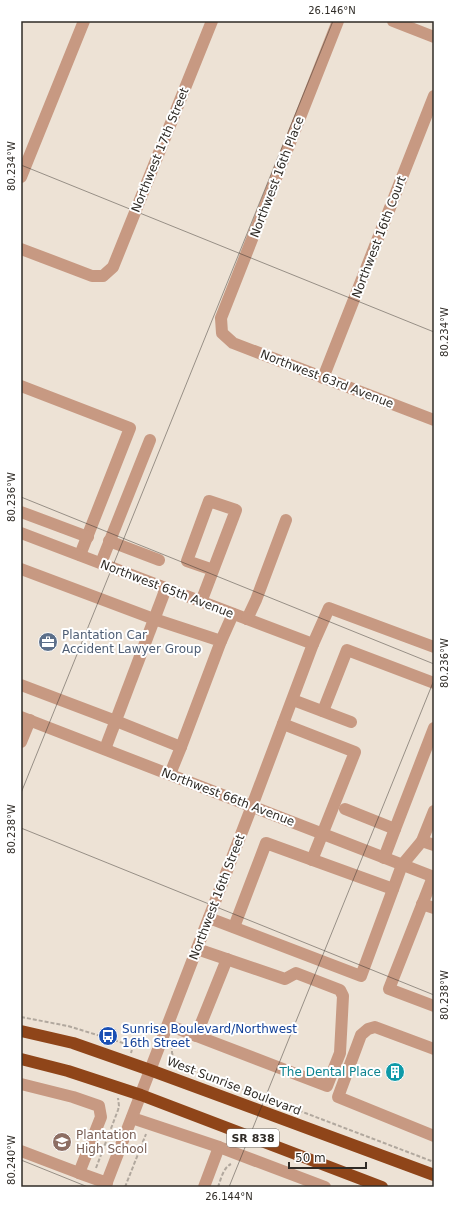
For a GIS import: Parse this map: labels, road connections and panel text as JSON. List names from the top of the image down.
{
  "streets": {
    "highway": ["West Sunrise Boulevard", "SR 838"],
    "street": [
      "Northwest 17th Street",
      "Northwest 16th Place",
      "Northwest 16th Court",
      "Northwest 63rd Avenue",
      "Northwest 65th Avenue",
      "Northwest 66th Avenue",
      "Northwest 16th Street"
    ]
  },
  "crossings": [
    ["Northwest 16th Place", "Northwest 63rd Avenue"],
    ["Northwest 16th Court", "Northwest 63rd Avenue"],
    ["Northwest 65th Avenue", "Northwest 16th Street"],
    ["Northwest 66th Avenue", "Northwest 16th Street"],
    ["Northwest 16th Street", "West Sunrise Boulevard"],
    ["Northwest 16th Street", "SR 838"]
  ],
  "places": {
    "office": ["Plantation Car Accident Lawyer Group"],
    "bus stop": ["Sunrise Boulevard/Northwest 16th Street"],
    "building": ["The Dental Place"],
    "school or university": ["Plantation High School"]
  },
  "scale_bar": "50 m",
  "coordinates": [
    "26.146°N",
    "80.234°W",
    "80.236°W",
    "80.238°W",
    "80.240°W",
    "26.144°N"
  ]
}
